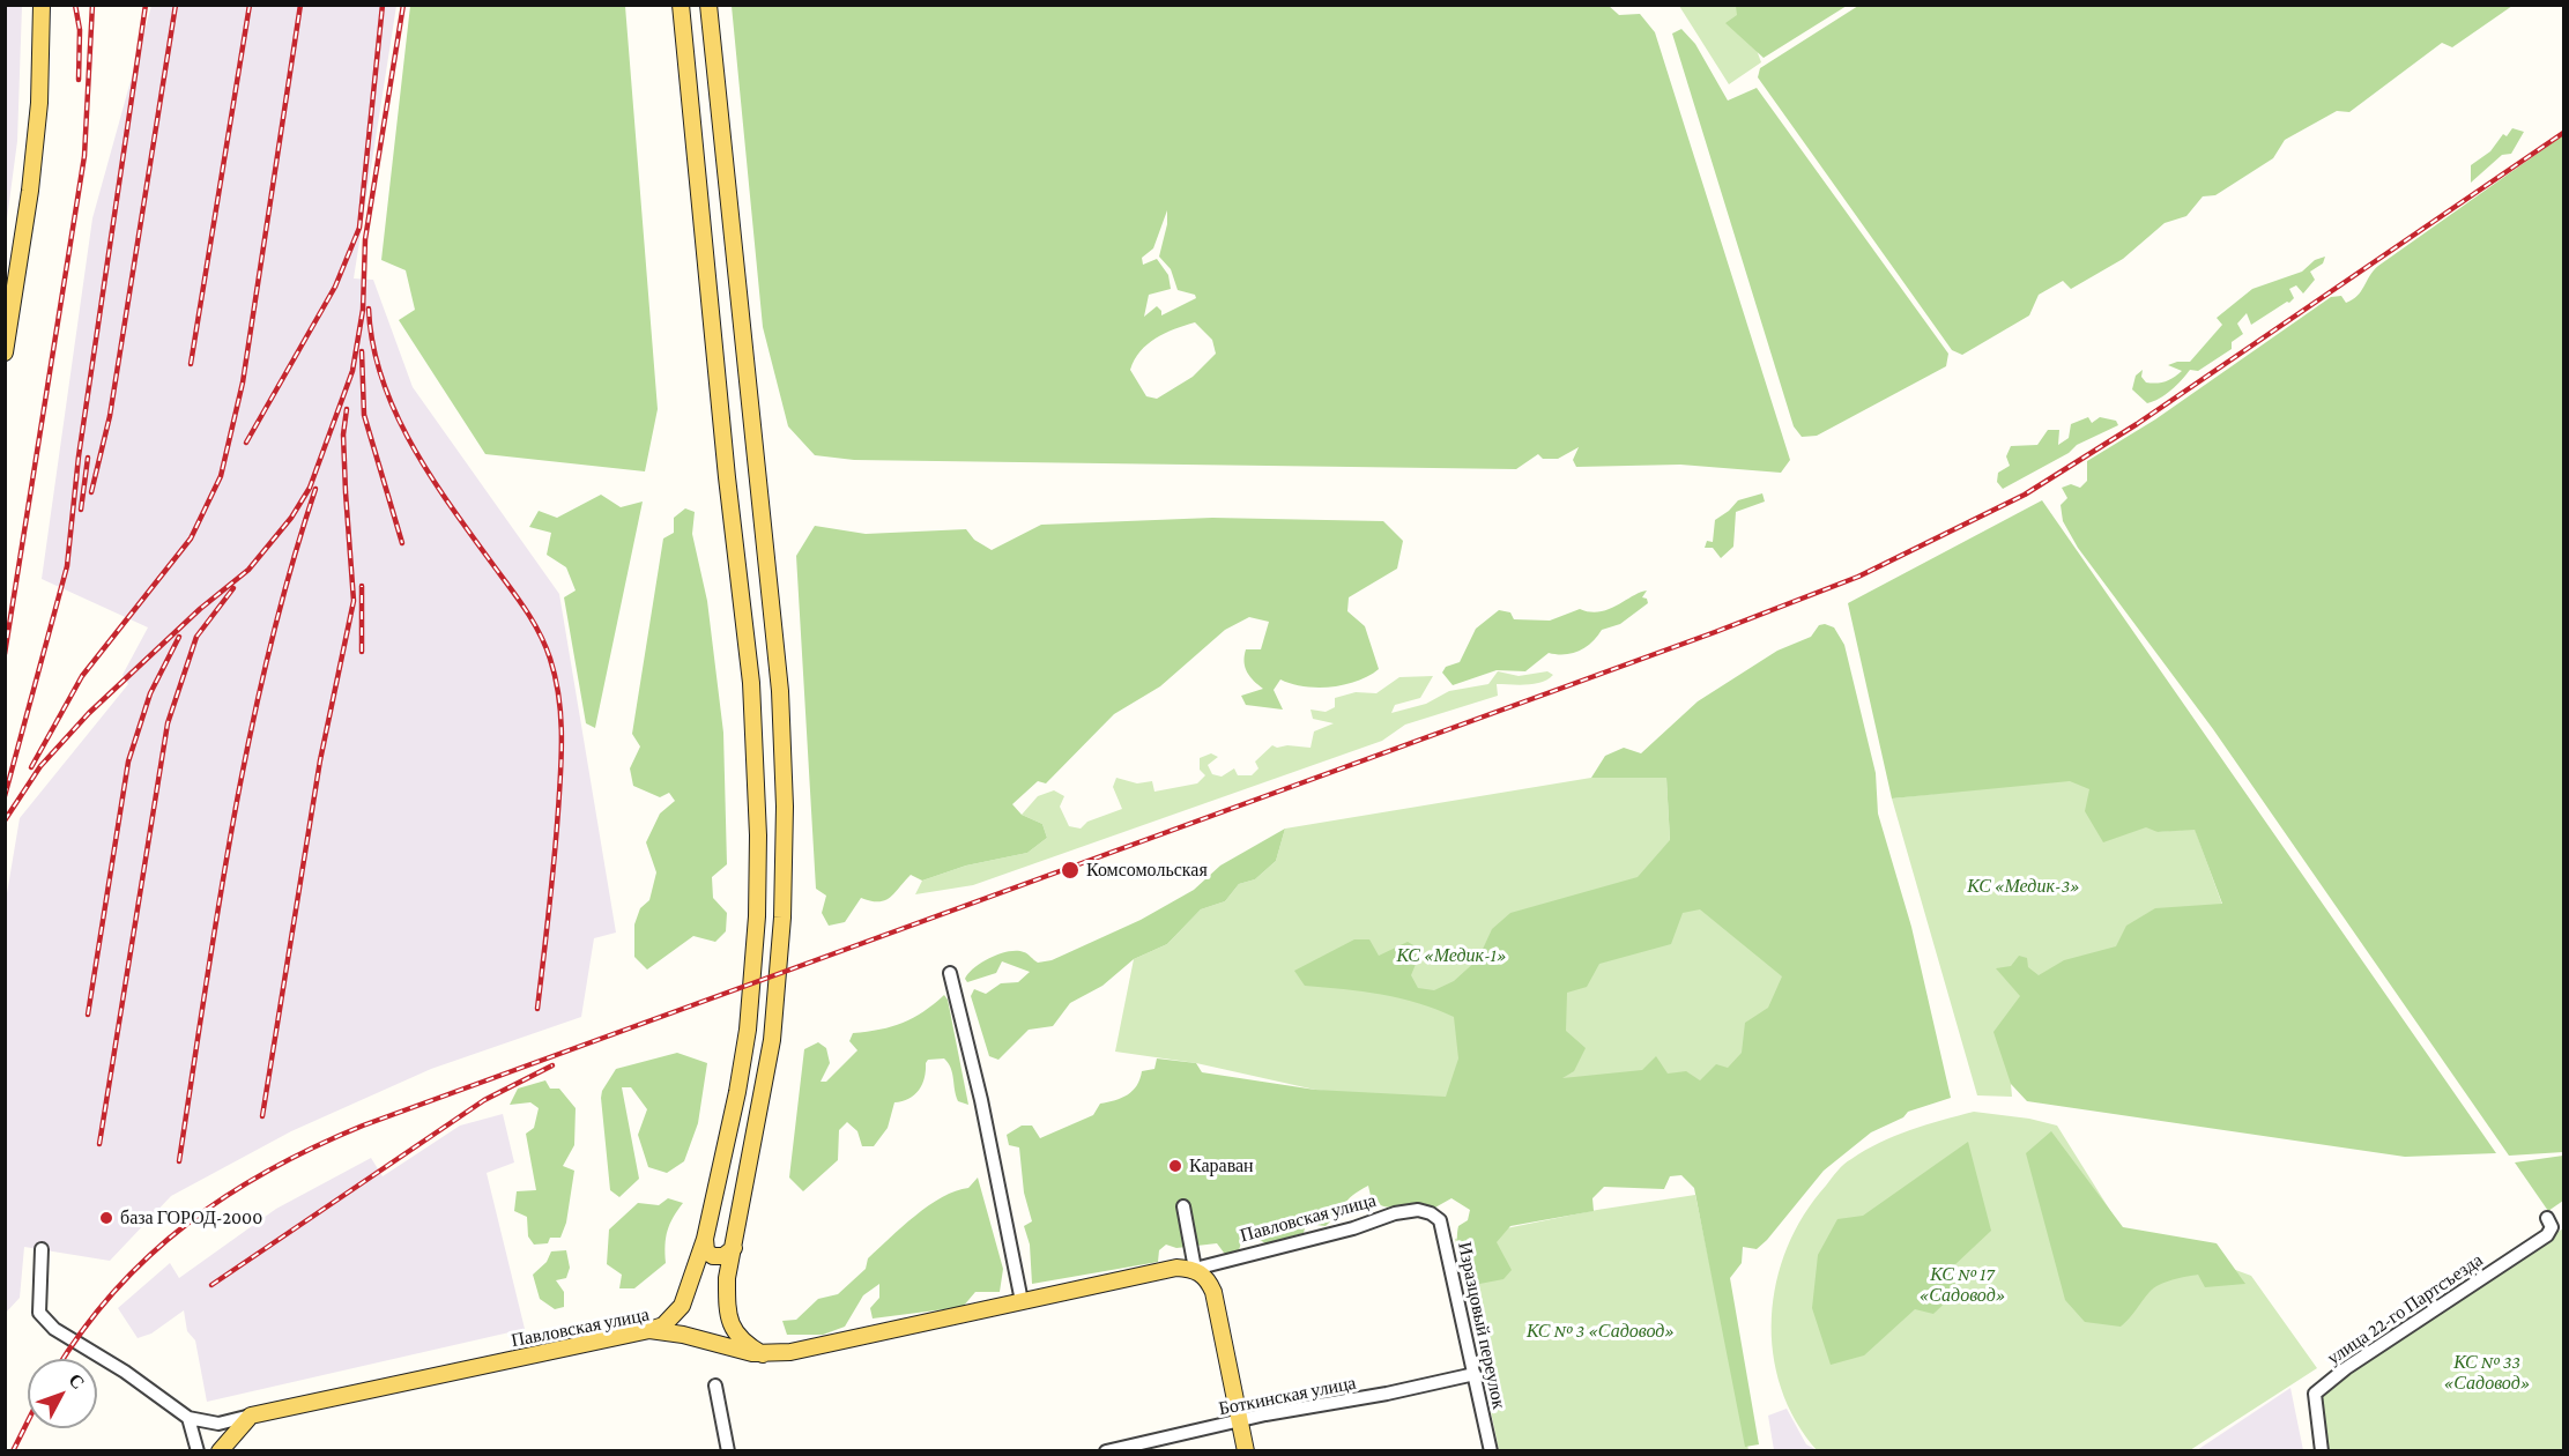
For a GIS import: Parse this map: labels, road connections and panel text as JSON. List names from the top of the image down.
{
  "streets": {
    "main road": ["Павловская улица"],
    "street": ["улица 22-го Партсъезда", "Изразцовый переулок", "Боткинская улица"]
  },
  "crossings": [
    ["Павловская улица", "Изразцовый переулок"],
    ["Изразцовый переулок", "Боткинская улица"]
  ],
  "parks": [
    "КС «Медик-3»",
    "КС «Медик-1»",
    "КС № 17 «Садовод»",
    "КС № 3 «Садовод»",
    "КС № 33 «Садовод»"
  ],
  "places": ["Комсомольская", "Караван", "база ГОРОД-2000"],
  "north": "top right"
}
